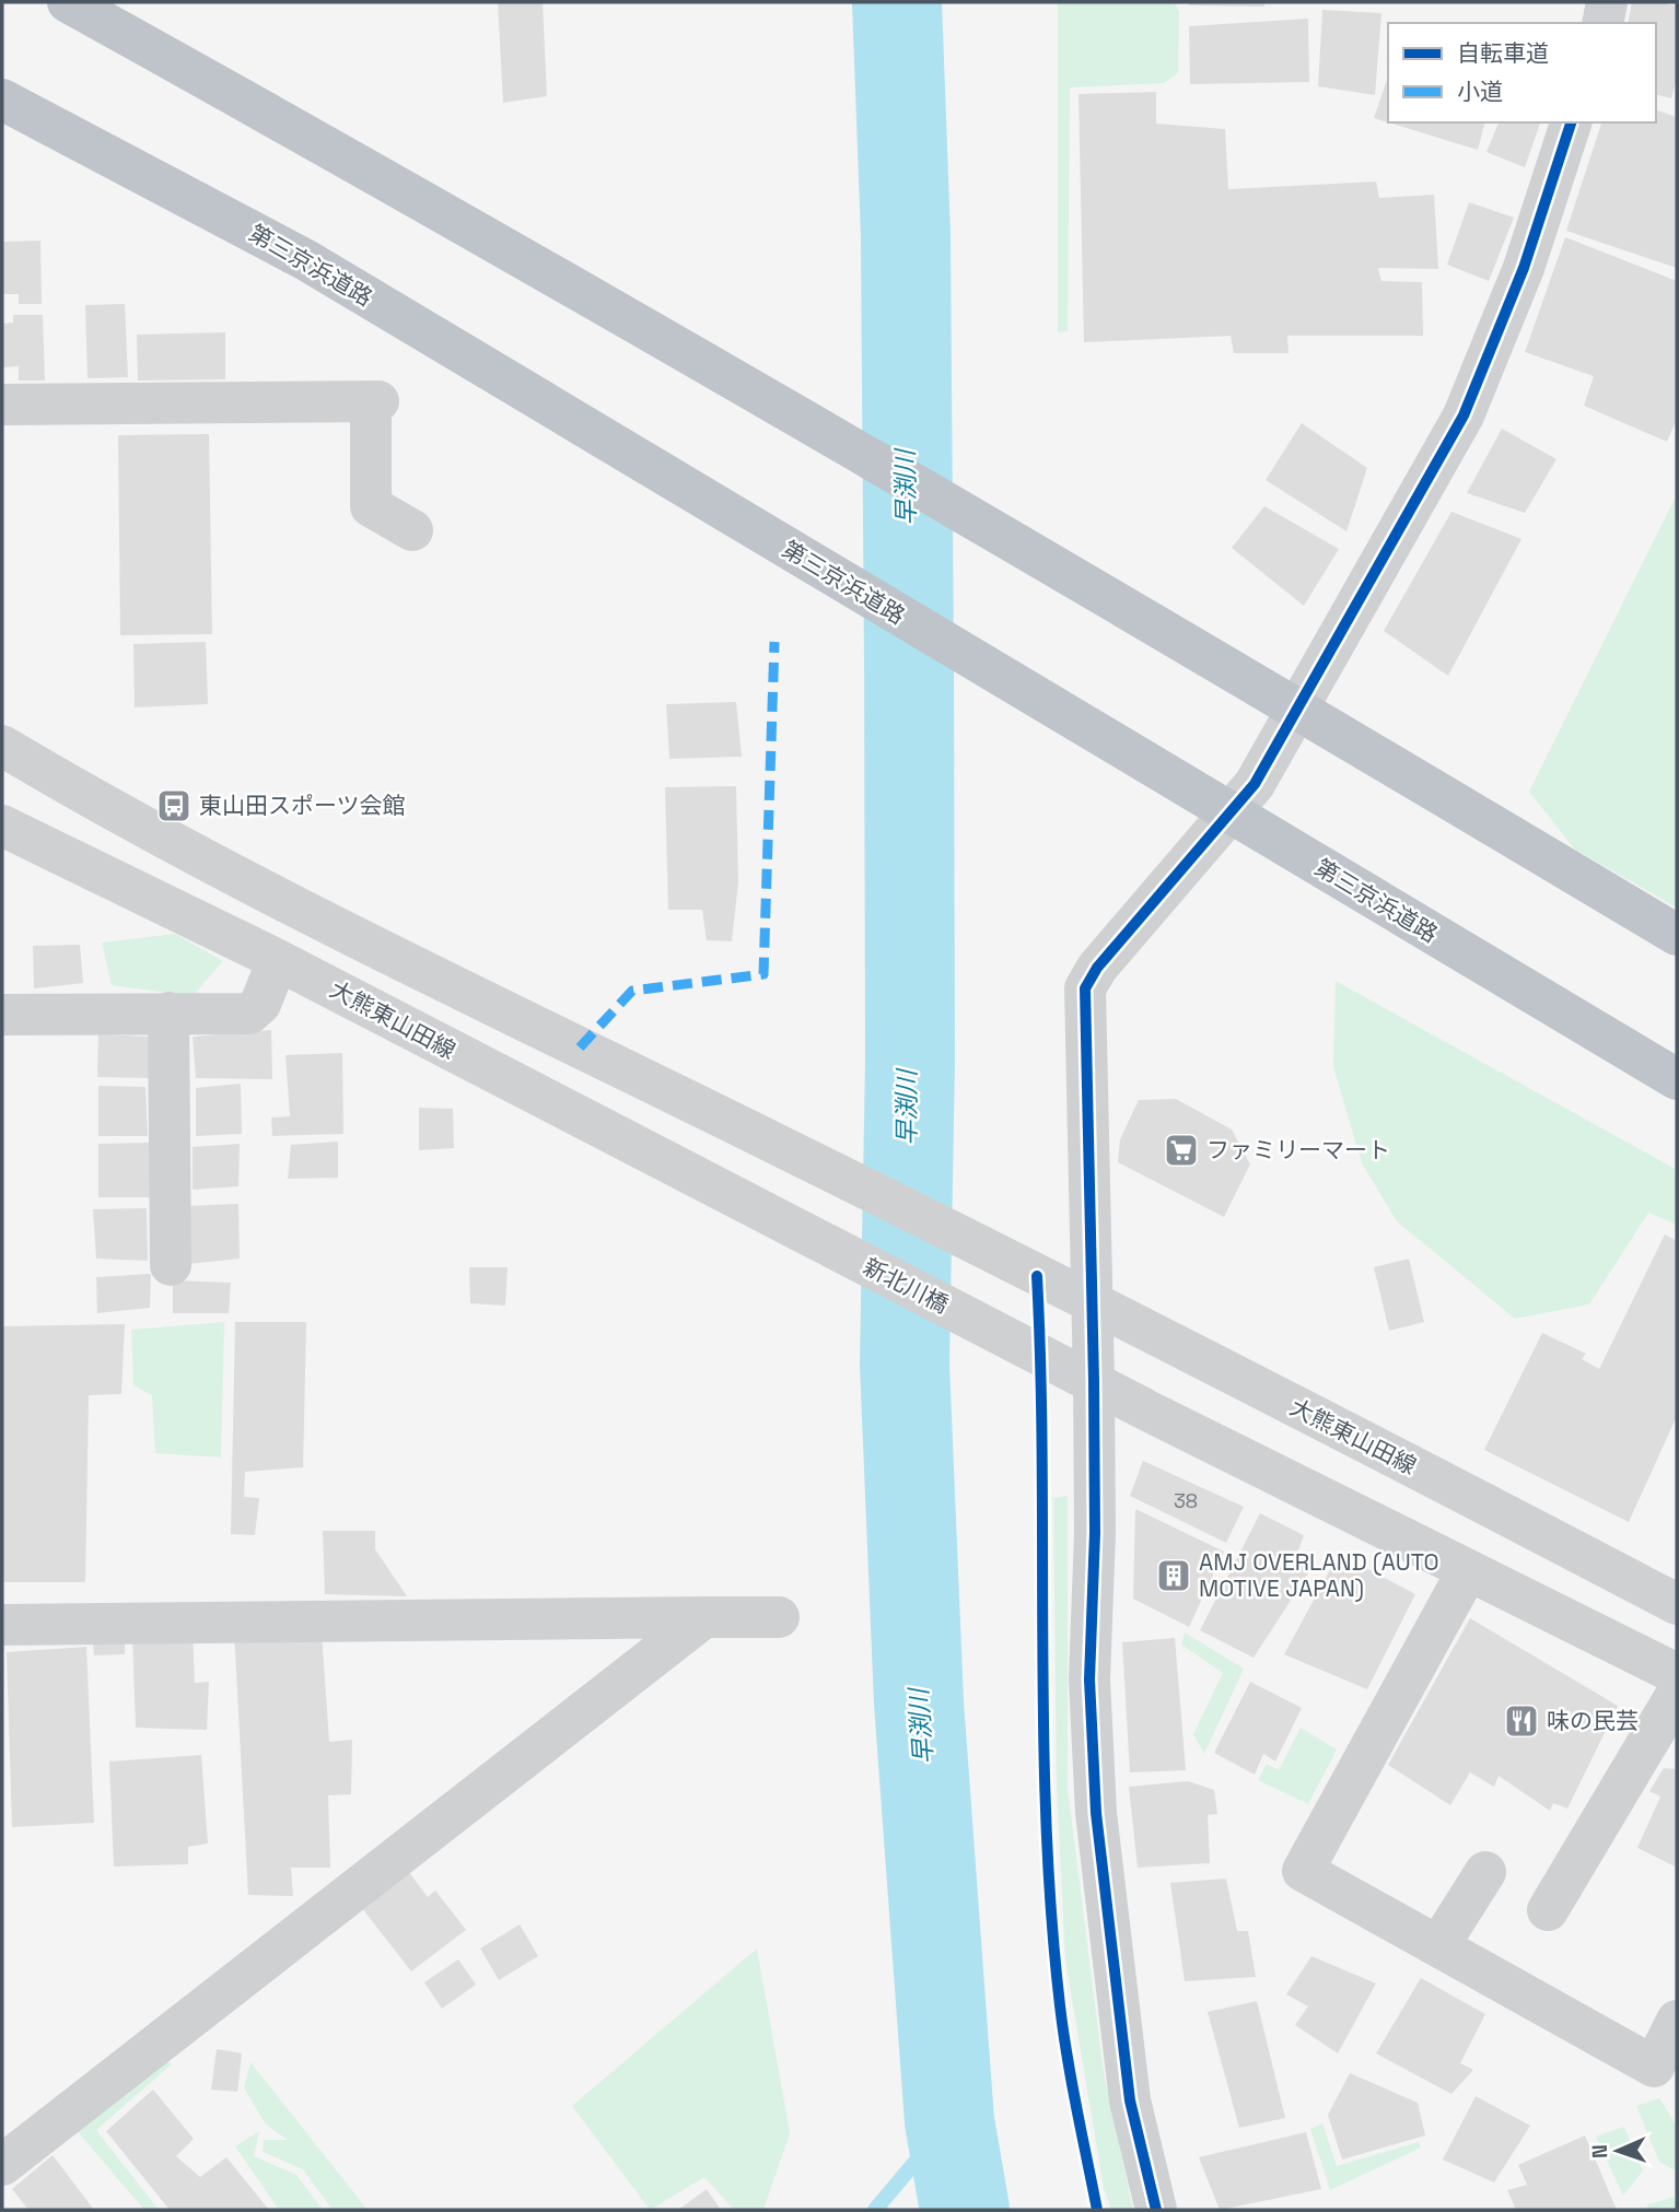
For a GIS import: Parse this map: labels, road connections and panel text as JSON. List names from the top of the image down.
{
  "streets": {
    "highway": ["第三京浜道路"],
    "street": ["大熊東山田線", "新北川橋"]
  },
  "crossings": [
    ["大熊東山田線", "新北川橋"]
  ],
  "water": ["早渕川"],
  "places": {
    "bus stop": ["東山田スポーツ会館"],
    "supermarket": ["ファミリーマート"],
    "building": ["AMJ OVERLAND (AUTO MOTIVE JAPAN)"],
    "restaurant": ["味の民芸"]
  },
  "house_numbers": ["38"],
  "legend": ["自転車道", "小道"],
  "north": "left"
}
